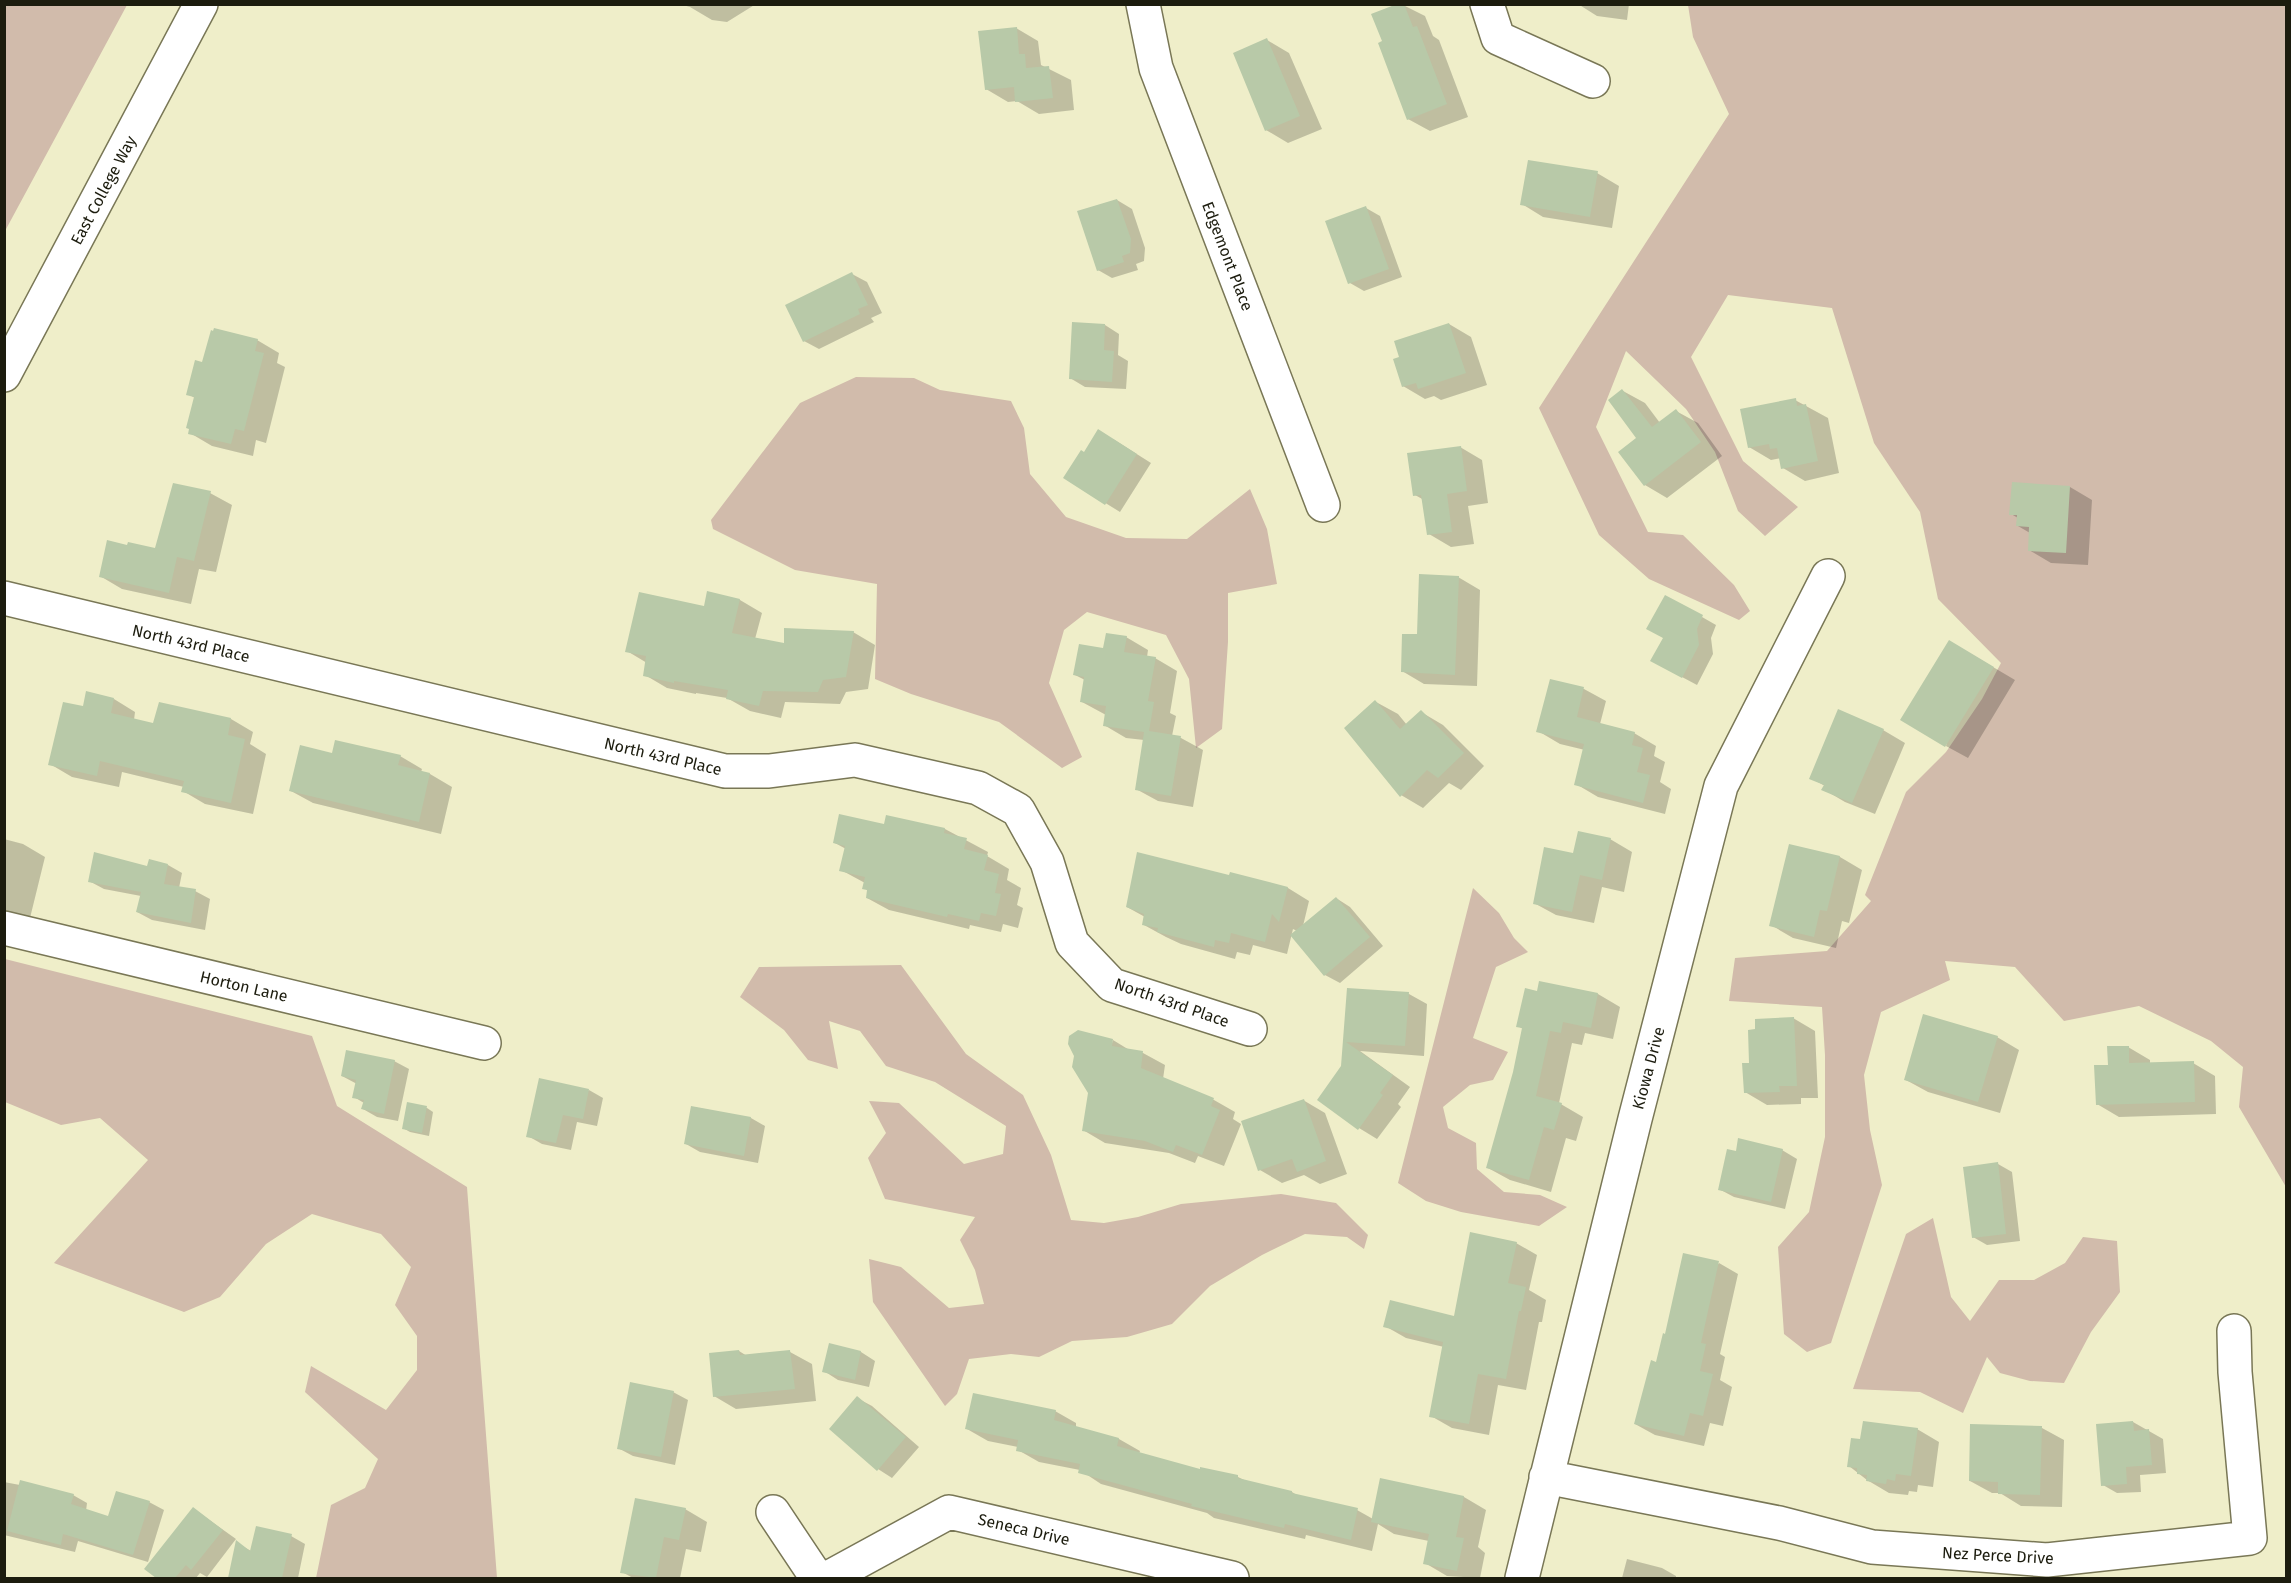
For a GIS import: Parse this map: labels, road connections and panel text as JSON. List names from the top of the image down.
{
  "streets": {
    "street": [
      "East College Way",
      "Edgemont Place",
      "North 43rd Place",
      "Horton Lane",
      "Kiowa Drive",
      "Seneca Drive",
      "Nez Perce Drive"
    ]
  },
  "crossings": [
    ["Kiowa Drive", "Nez Perce Drive"]
  ]
}
